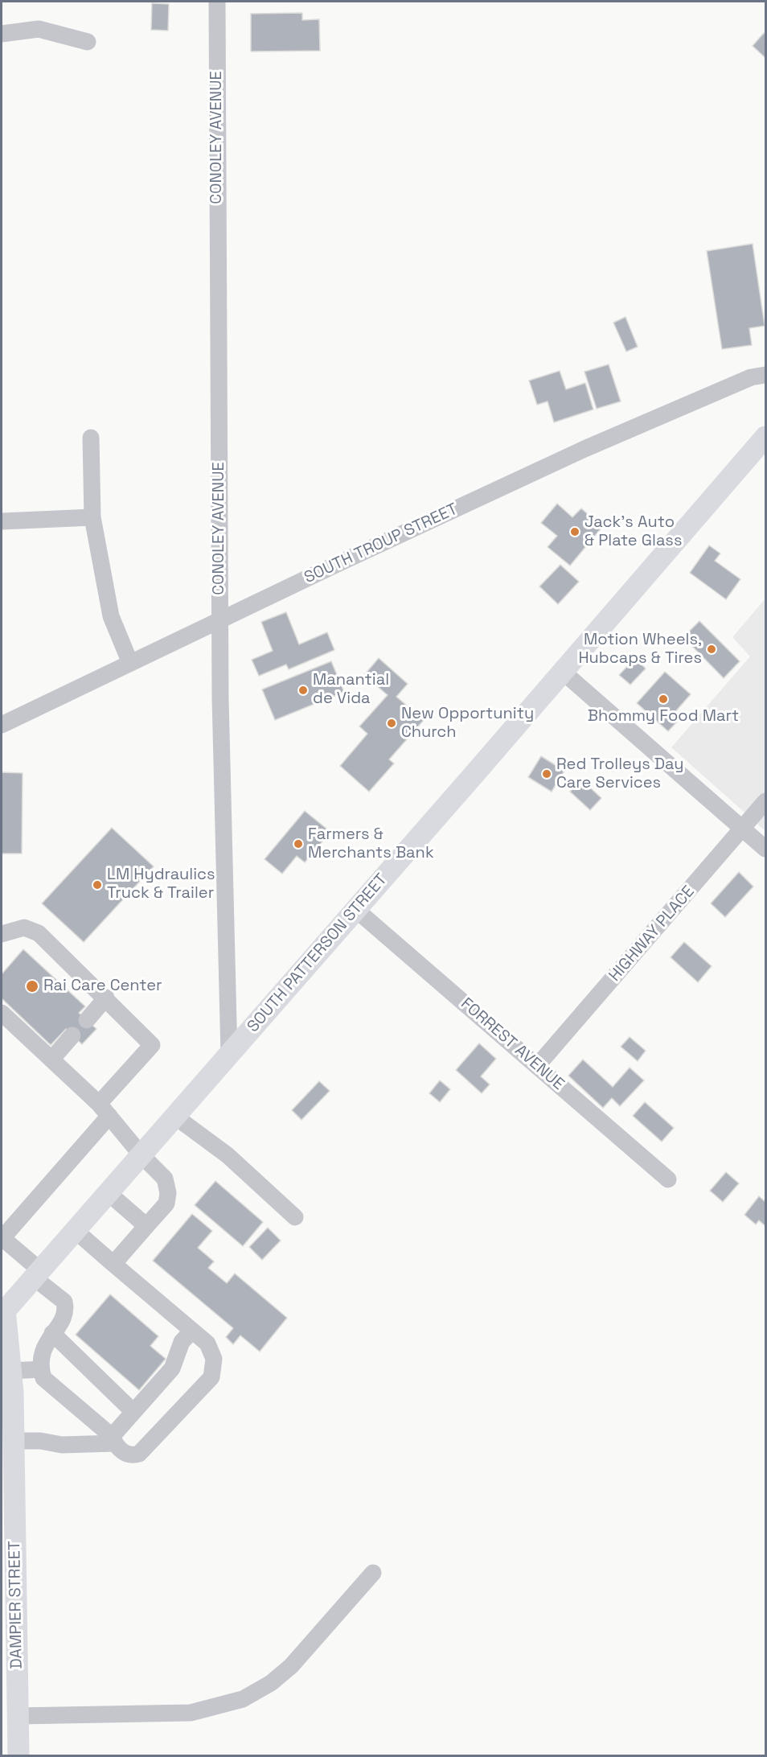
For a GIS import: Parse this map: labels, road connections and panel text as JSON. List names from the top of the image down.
{
  "streets": {
    "main road": ["SOUTH PATTERSON STREET", "DAMPIER STREET"],
    "street": [
      "CONOLEY AVENUE",
      "SOUTH TROUP STREET",
      "HIGHWAY PLACE",
      "FORREST AVENUE"
    ]
  },
  "crossings": [
    ["CONOLEY AVENUE", "SOUTH TROUP STREET"],
    ["CONOLEY AVENUE", "SOUTH PATTERSON STREET"],
    ["HIGHWAY PLACE", "FORREST AVENUE"],
    ["SOUTH PATTERSON STREET", "FORREST AVENUE"],
    ["SOUTH PATTERSON STREET", "DAMPIER STREET"]
  ],
  "places": [
    "Jack's Auto & Plate Glass",
    "Motion Wheels, Hubcaps & Tires",
    "Manantial de Vida",
    "Bhommy Food Mart",
    "New Opportunity Church",
    "Red Trolleys Day Care Services",
    "Farmers & Merchants Bank",
    "LM Hydraulics Truck & Trailer",
    "Rai Care Center"
  ]
}
